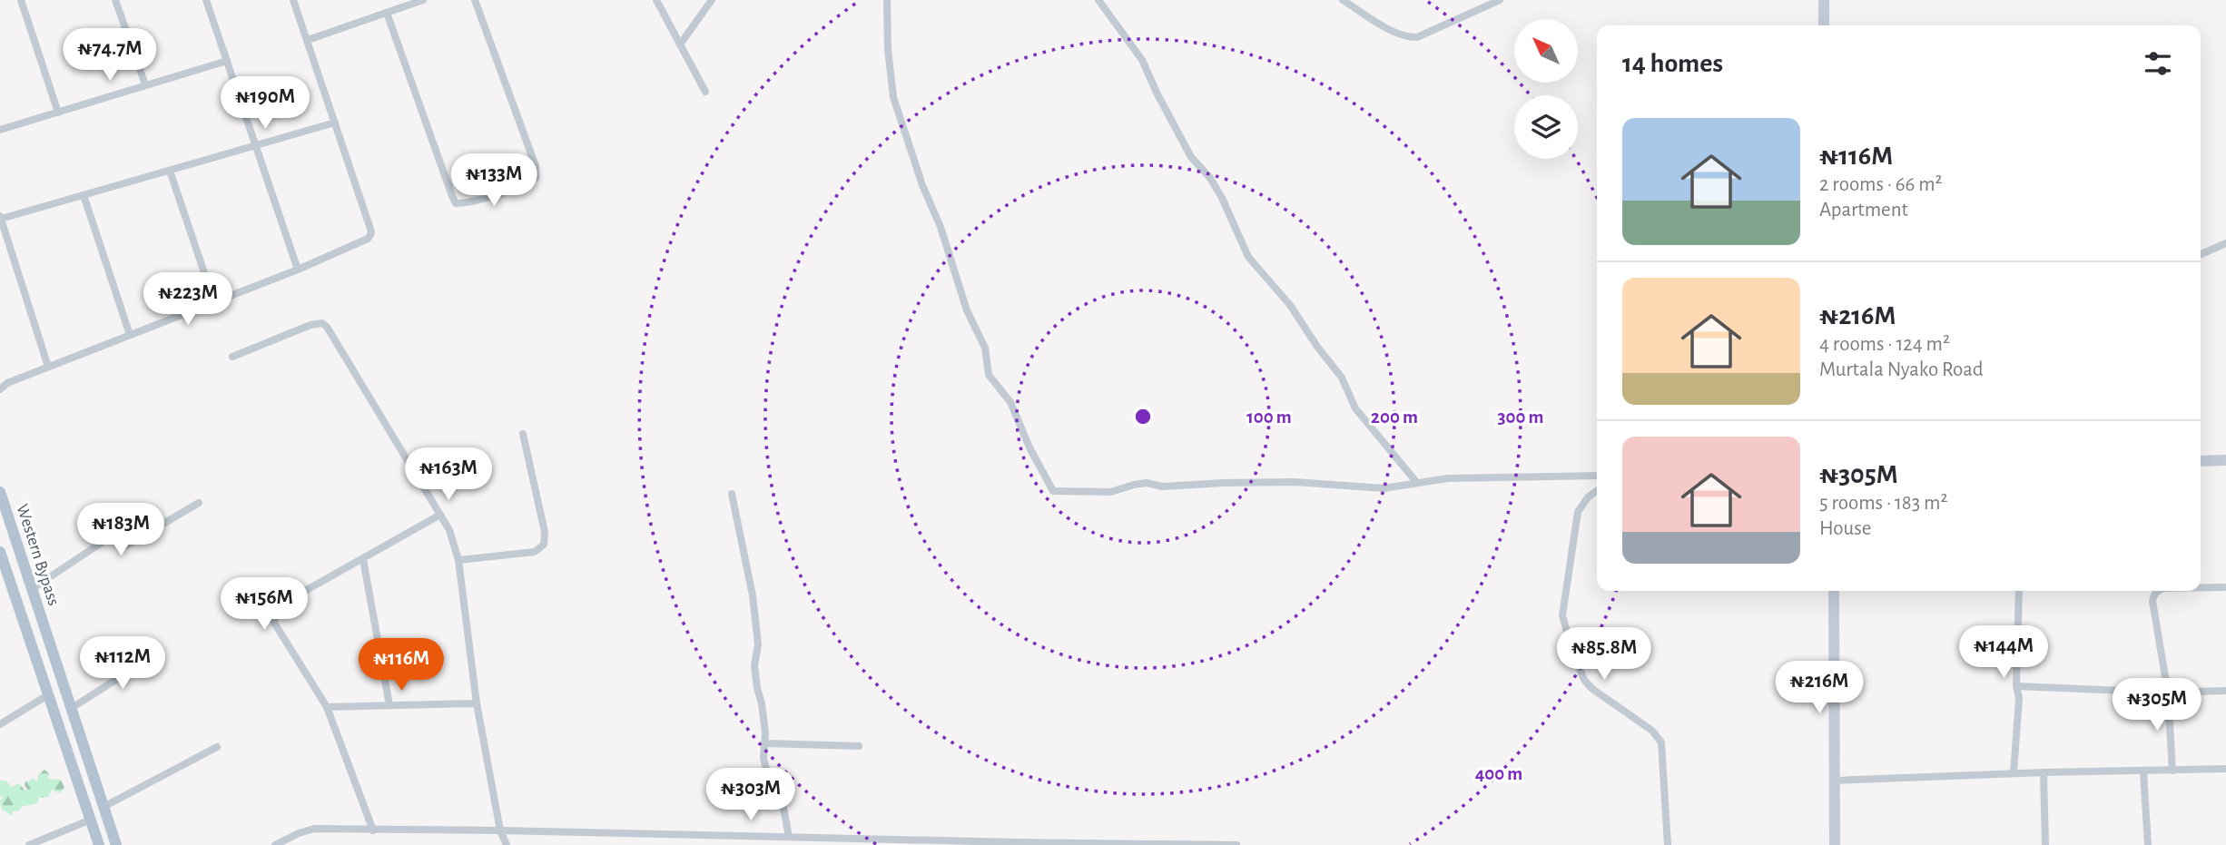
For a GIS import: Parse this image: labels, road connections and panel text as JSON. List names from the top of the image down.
{
  "streets": {
    "main road": ["Western Bypass"]
  },
  "north": "top left",
  "page": {
    "heading": "14 homes",
    "price": [
      "₦74.7M",
      "₦190M",
      "₦133M",
      "₦223M",
      "₦163M",
      "₦183M",
      "₦156M",
      "₦144M",
      "₦85.8M",
      "₦112M",
      "₦116M",
      "₦216M",
      "₦305M",
      "₦303M"
    ],
    "list": [
      {
        "name": "₦116M",
        "note": "2 rooms · 66 m² · Apartment"
      },
      {
        "name": "₦216M",
        "note": "4 rooms · 124 m² · Murtala Nyako Road"
      },
      {
        "name": "₦305M",
        "note": "5 rooms · 183 m² · House"
      }
    ]
  },
  "rings": [
    "100 m",
    "200 m",
    "300 m",
    "400 m"
  ]
}
